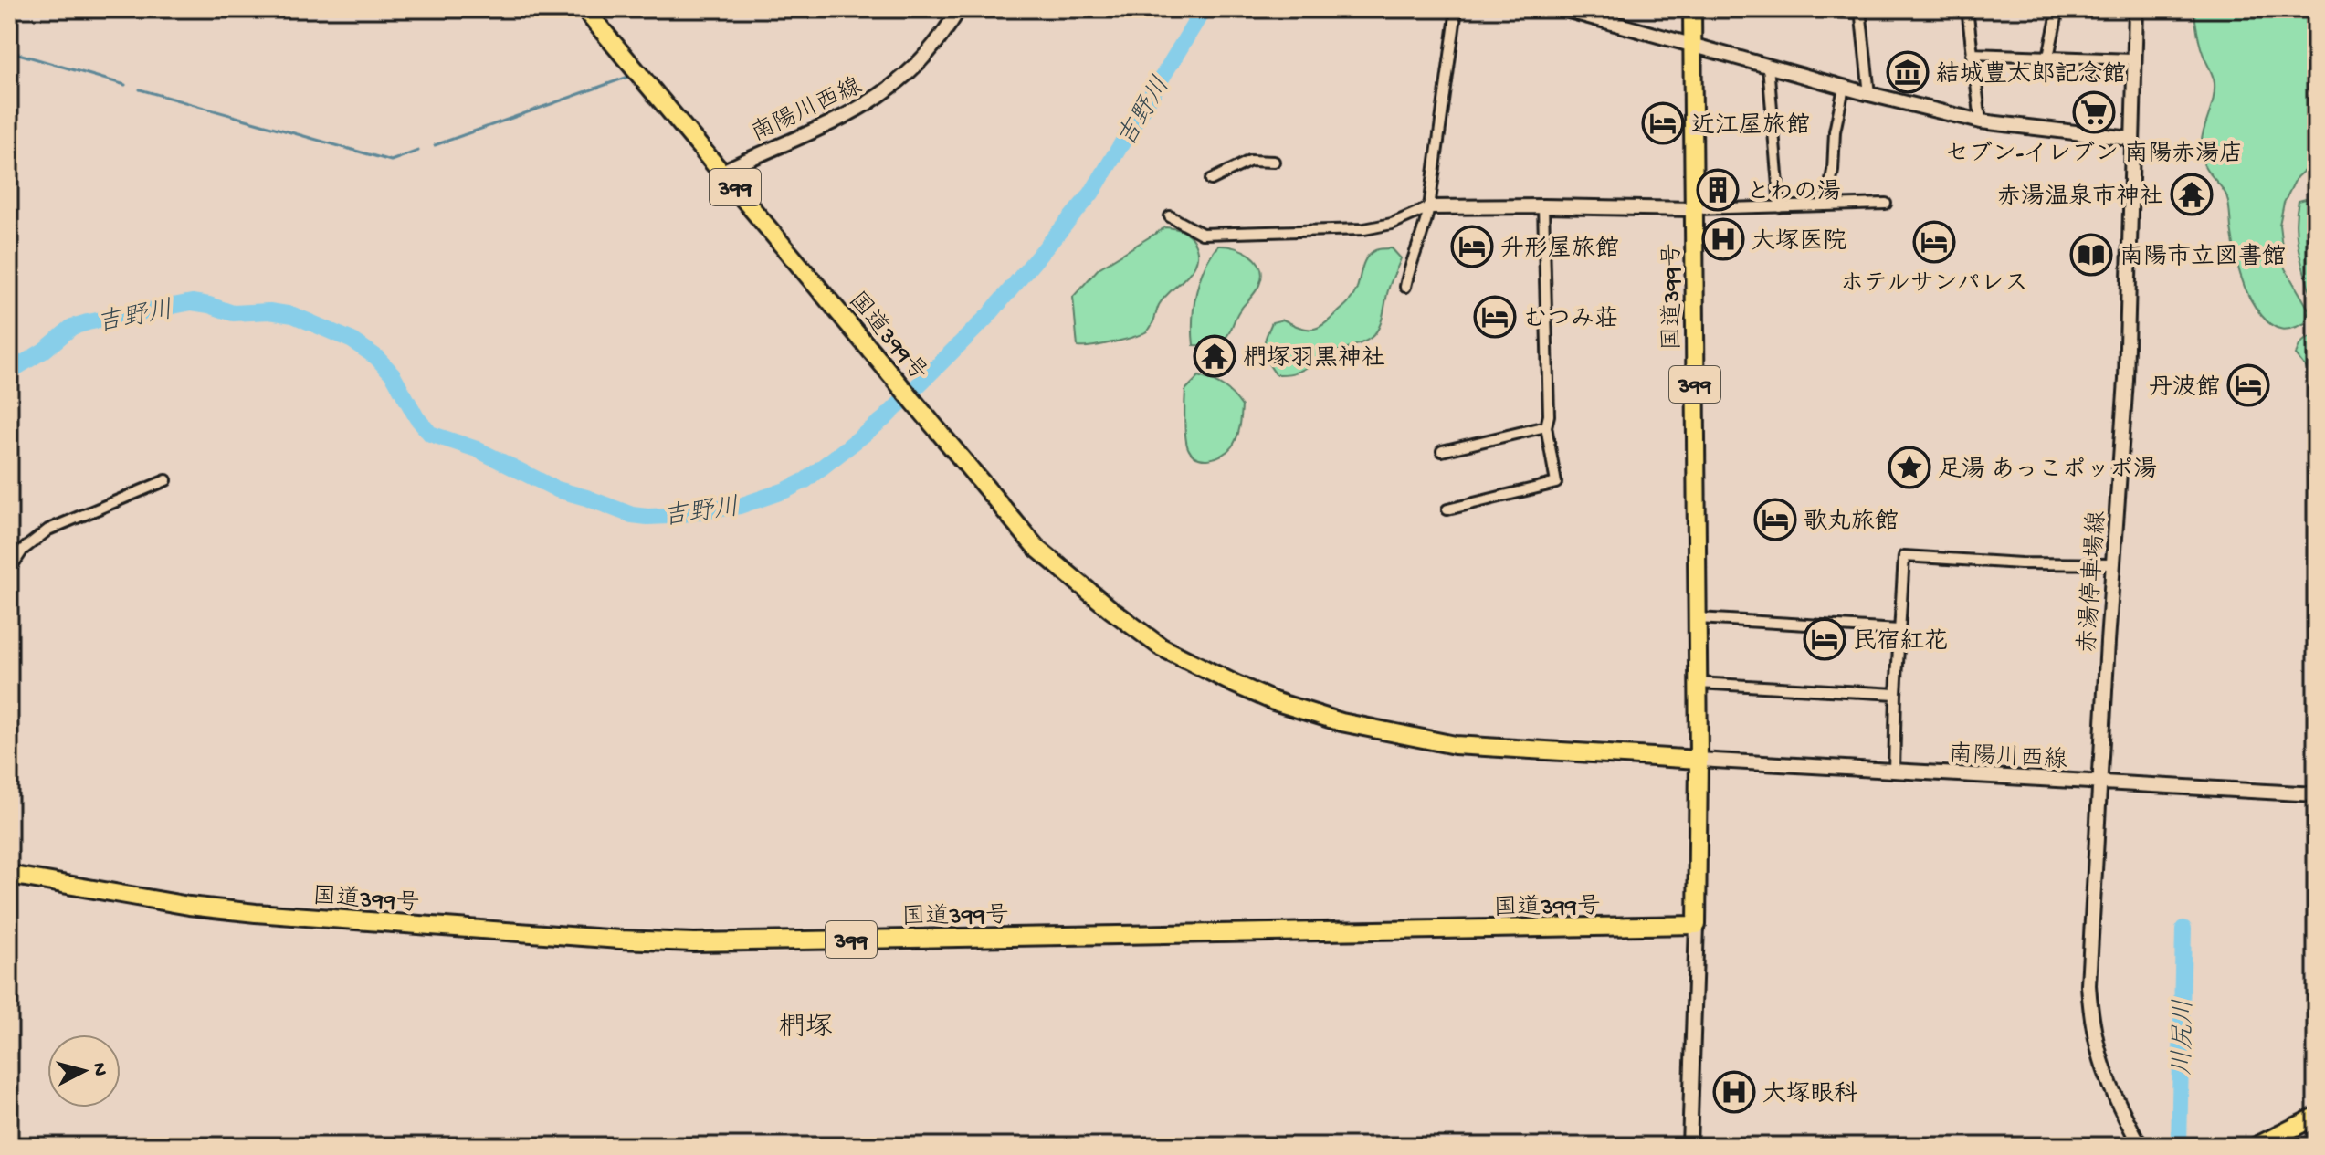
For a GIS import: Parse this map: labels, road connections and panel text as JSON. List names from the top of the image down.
{
  "streets": {
    "highway": ["399", "国道399号"],
    "main road": ["南陽川西線", "赤湯停車場線"]
  },
  "crossings": [
    ["南陽川西線", "国道399号"],
    ["南陽川西線", "赤湯停車場線"]
  ],
  "districts": ["椚塚"],
  "water": ["吉野川", "川尻川"],
  "places": {
    "museum": ["結城豊太郎記念館"],
    "supermarket": ["セブン-イレブン 南陽赤湯店"],
    "hotel": [
      "近江屋旅館",
      "ホテルサンパレス",
      "升形屋旅館",
      "むつみ荘",
      "丹波館",
      "歌丸旅館",
      "民宿紅花"
    ],
    "building": ["とわの湯"],
    "temple": ["赤湯温泉市神社", "椚塚羽黒神社"],
    "hospital": ["大塚医院", "大塚眼科"],
    "library": ["南陽市立図書館"],
    "place": ["足湯 あっこポッポ湯"]
  },
  "north": "right"
}
